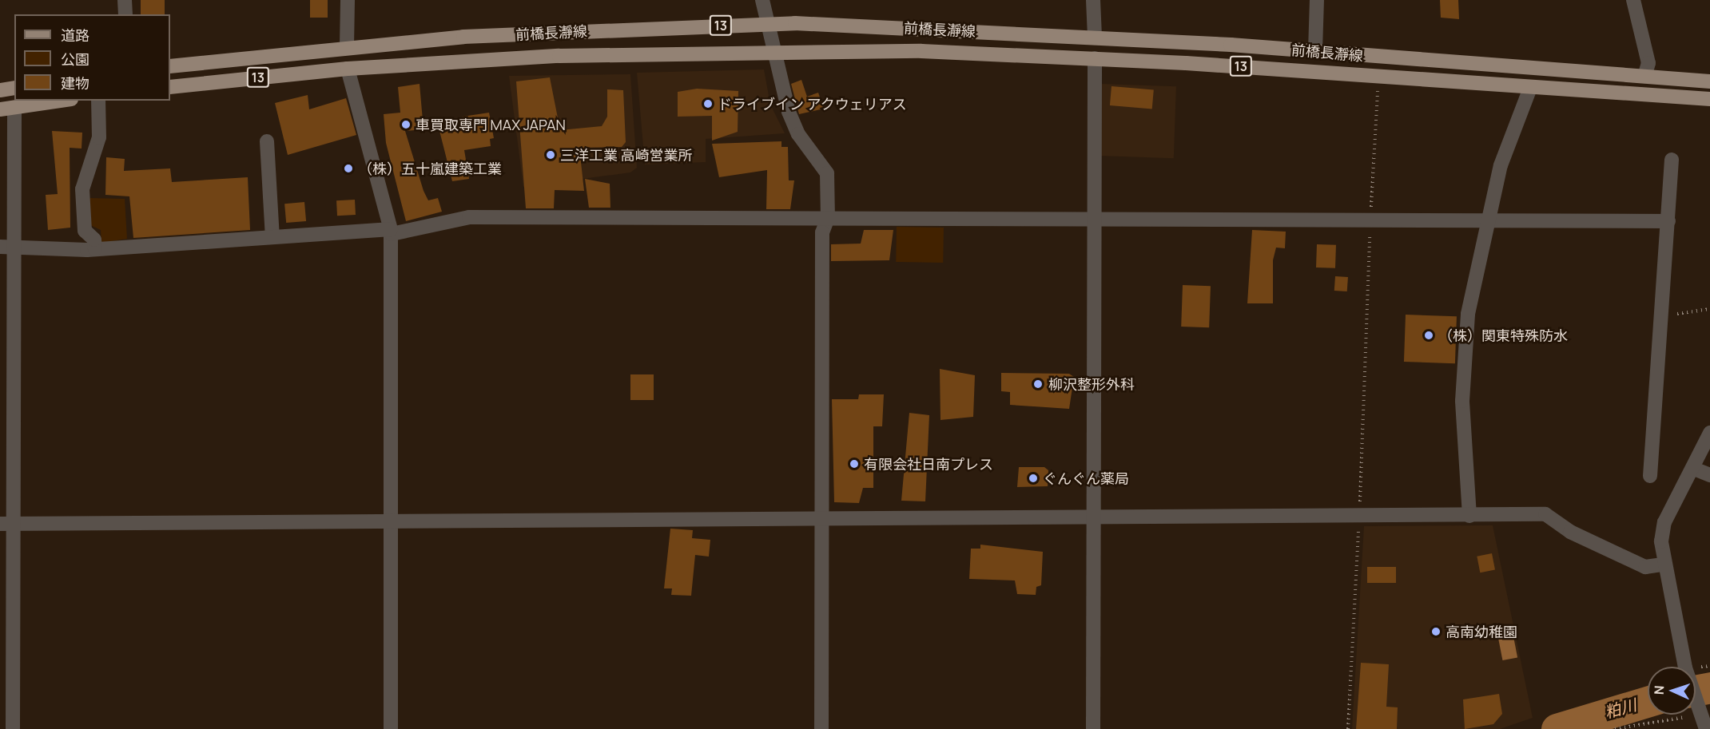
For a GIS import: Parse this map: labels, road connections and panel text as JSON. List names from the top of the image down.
{
  "streets": {
    "main road": ["13", "前橋長瀞線"]
  },
  "water": ["粕川"],
  "places": [
    "ドライブイン アクウェリアス",
    "車買取専門 MAX JAPAN",
    "三洋工業 高崎営業所",
    "（株）五十嵐建築工業",
    "（株）関東特殊防水",
    "柳沢整形外科",
    "有限会社日南プレス",
    "ぐんぐん薬局",
    "高南幼稚園"
  ],
  "legend": ["道路", "公園", "建物"],
  "north": "left"
}
